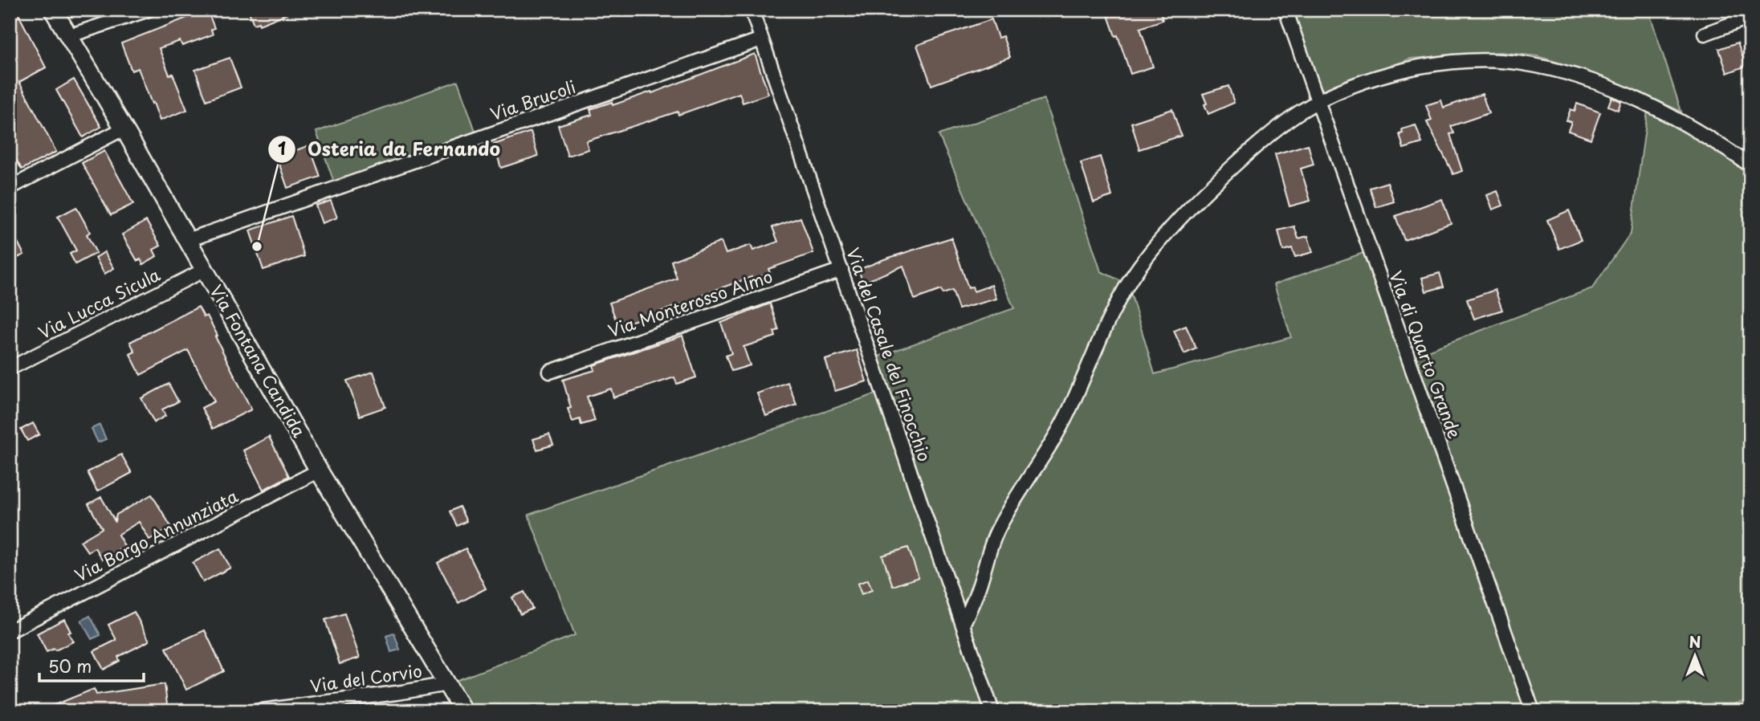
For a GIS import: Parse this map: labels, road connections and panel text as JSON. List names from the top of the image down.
{
  "streets": {
    "main road": ["Via Fontana Candida"],
    "street": [
      "Via Brucoli",
      "Via Lucca Sicula",
      "Via Monterosso Almo",
      "Via del Casale del Finocchio",
      "Via di Quarto Grande",
      "Via Borgo Annunziata",
      "Via del Corvio"
    ]
  },
  "crossings": [
    ["Via Brucoli", "Via del Casale del Finocchio"],
    ["Via Brucoli", "Via Fontana Candida"],
    ["Via Lucca Sicula", "Via Fontana Candida"],
    ["Via Monterosso Almo", "Via del Casale del Finocchio"],
    ["Via Fontana Candida", "Via Borgo Annunziata"],
    ["Via Fontana Candida", "Via del Corvio"]
  ],
  "places": ["Osteria da Fernando"],
  "scale_bar": "50 m",
  "north": "top"
}
